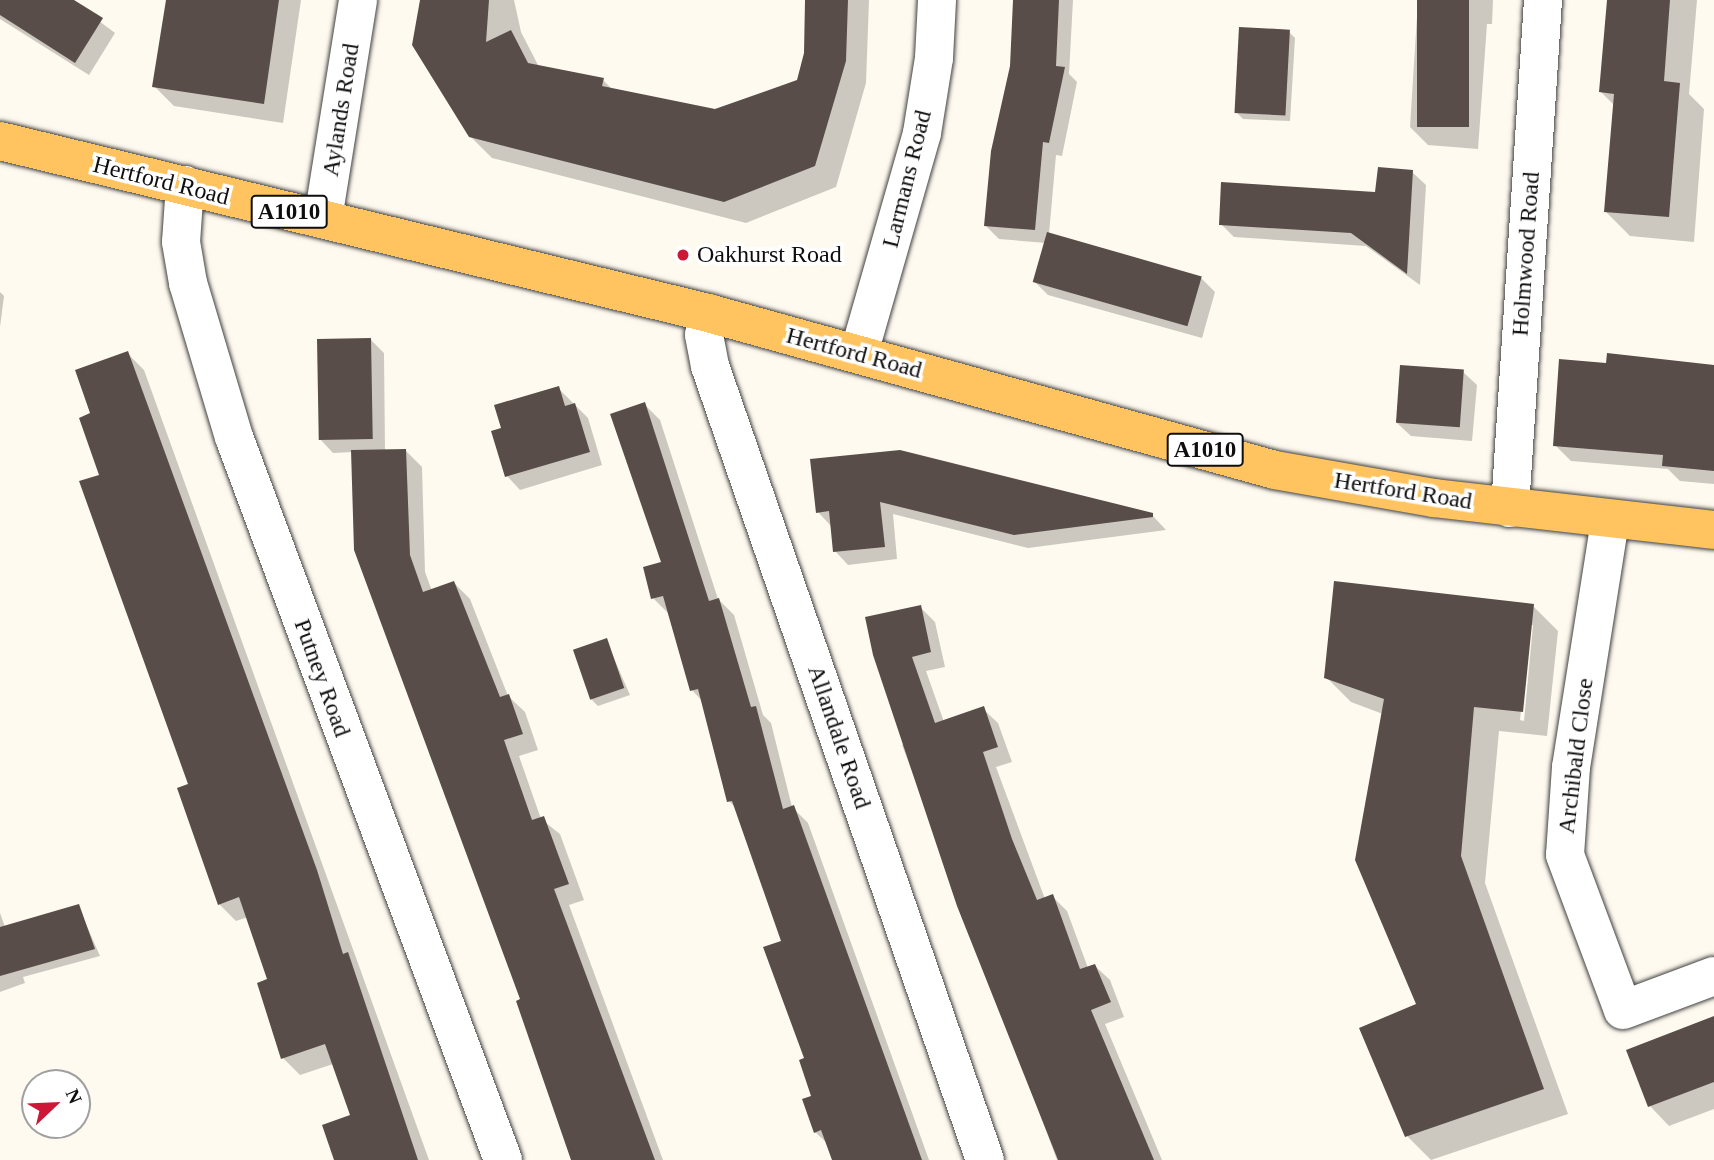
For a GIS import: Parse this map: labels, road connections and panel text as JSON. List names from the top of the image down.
{
  "streets": {
    "main road": ["Hertford Road", "A1010"],
    "street": [
      "Aylands Road",
      "Larmans Road",
      "Holmwood Road",
      "Putney Road",
      "Allandale Road",
      "Archibald Close"
    ]
  },
  "crossings": [
    ["Aylands Road", "Hertford Road"],
    ["Larmans Road", "Hertford Road"],
    ["Hertford Road", "Holmwood Road"],
    ["Hertford Road", "Putney Road"],
    ["Hertford Road", "Allandale Road"],
    ["Hertford Road", "Archibald Close"]
  ],
  "places": ["Oakhurst Road"],
  "north": "top right"
}
